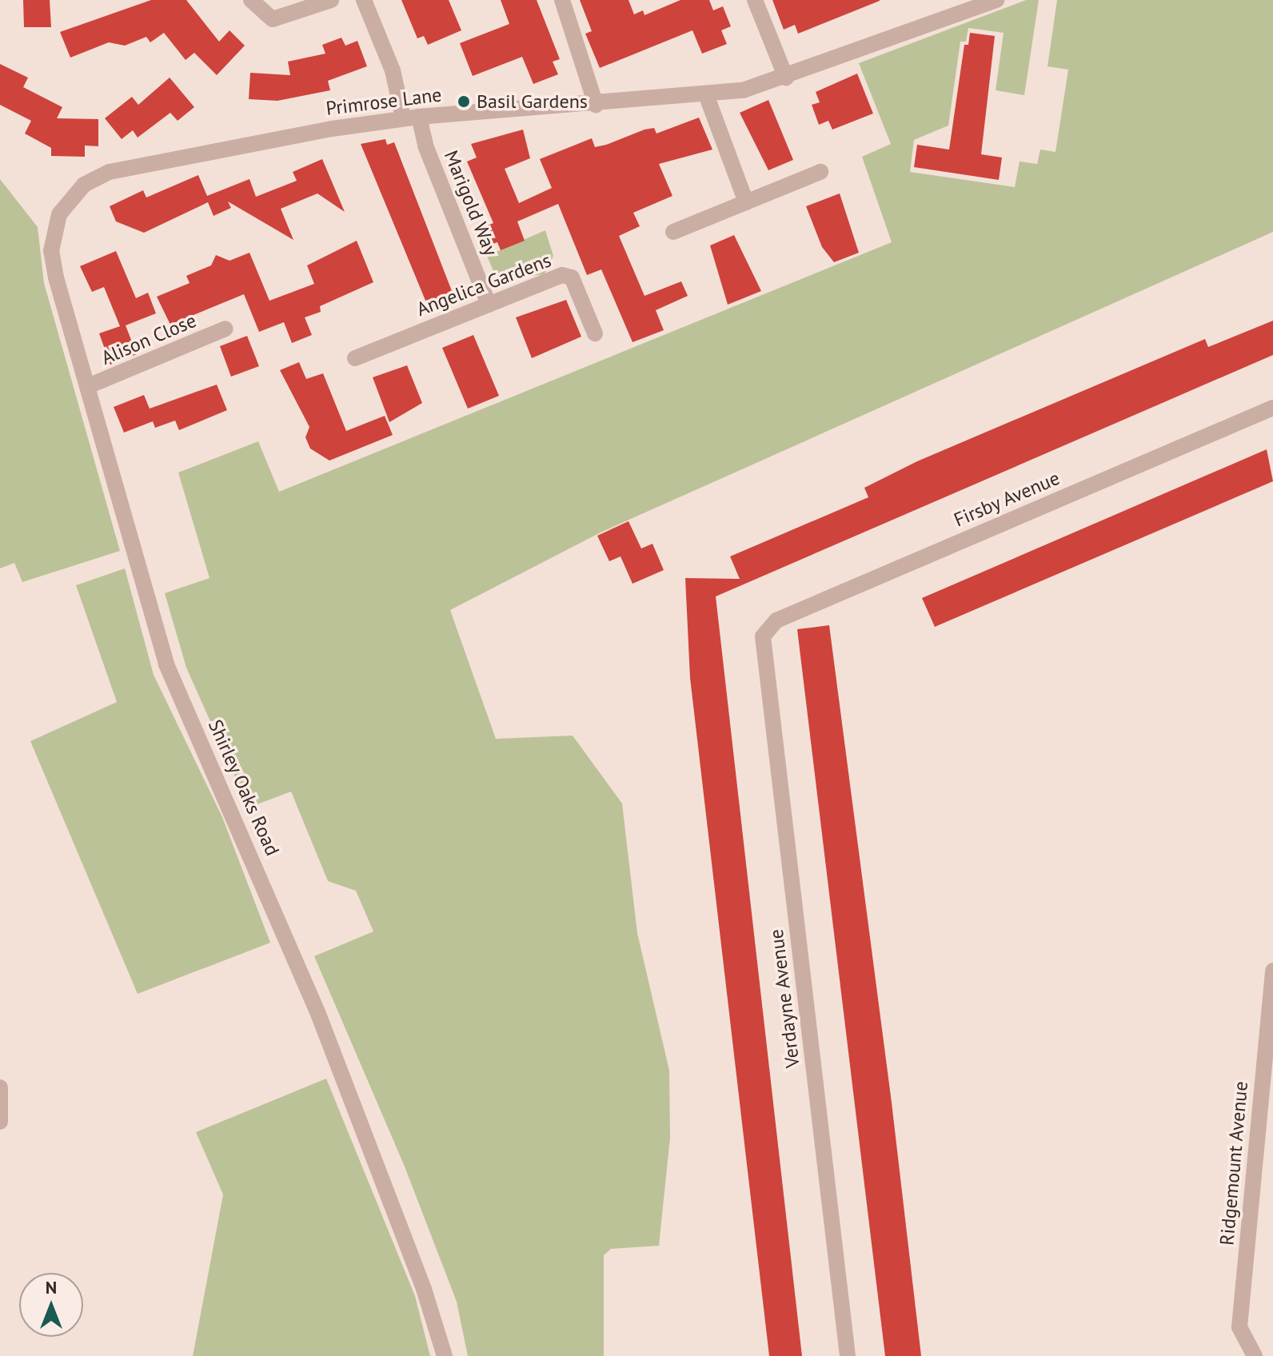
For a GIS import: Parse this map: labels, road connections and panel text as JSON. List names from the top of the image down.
{
  "streets": {
    "street": [
      "Primrose Lane",
      "Marigold Way",
      "Angelica Gardens",
      "Alison Close",
      "Firsby Avenue",
      "Shirley Oaks Road",
      "Verdayne Avenue",
      "Ridgemount Avenue"
    ]
  },
  "crossings": [
    ["Primrose Lane", "Marigold Way"],
    ["Primrose Lane", "Shirley Oaks Road"],
    ["Marigold Way", "Angelica Gardens"],
    ["Alison Close", "Shirley Oaks Road"],
    ["Firsby Avenue", "Verdayne Avenue"]
  ],
  "places": ["Basil Gardens"],
  "north": "top"
}
